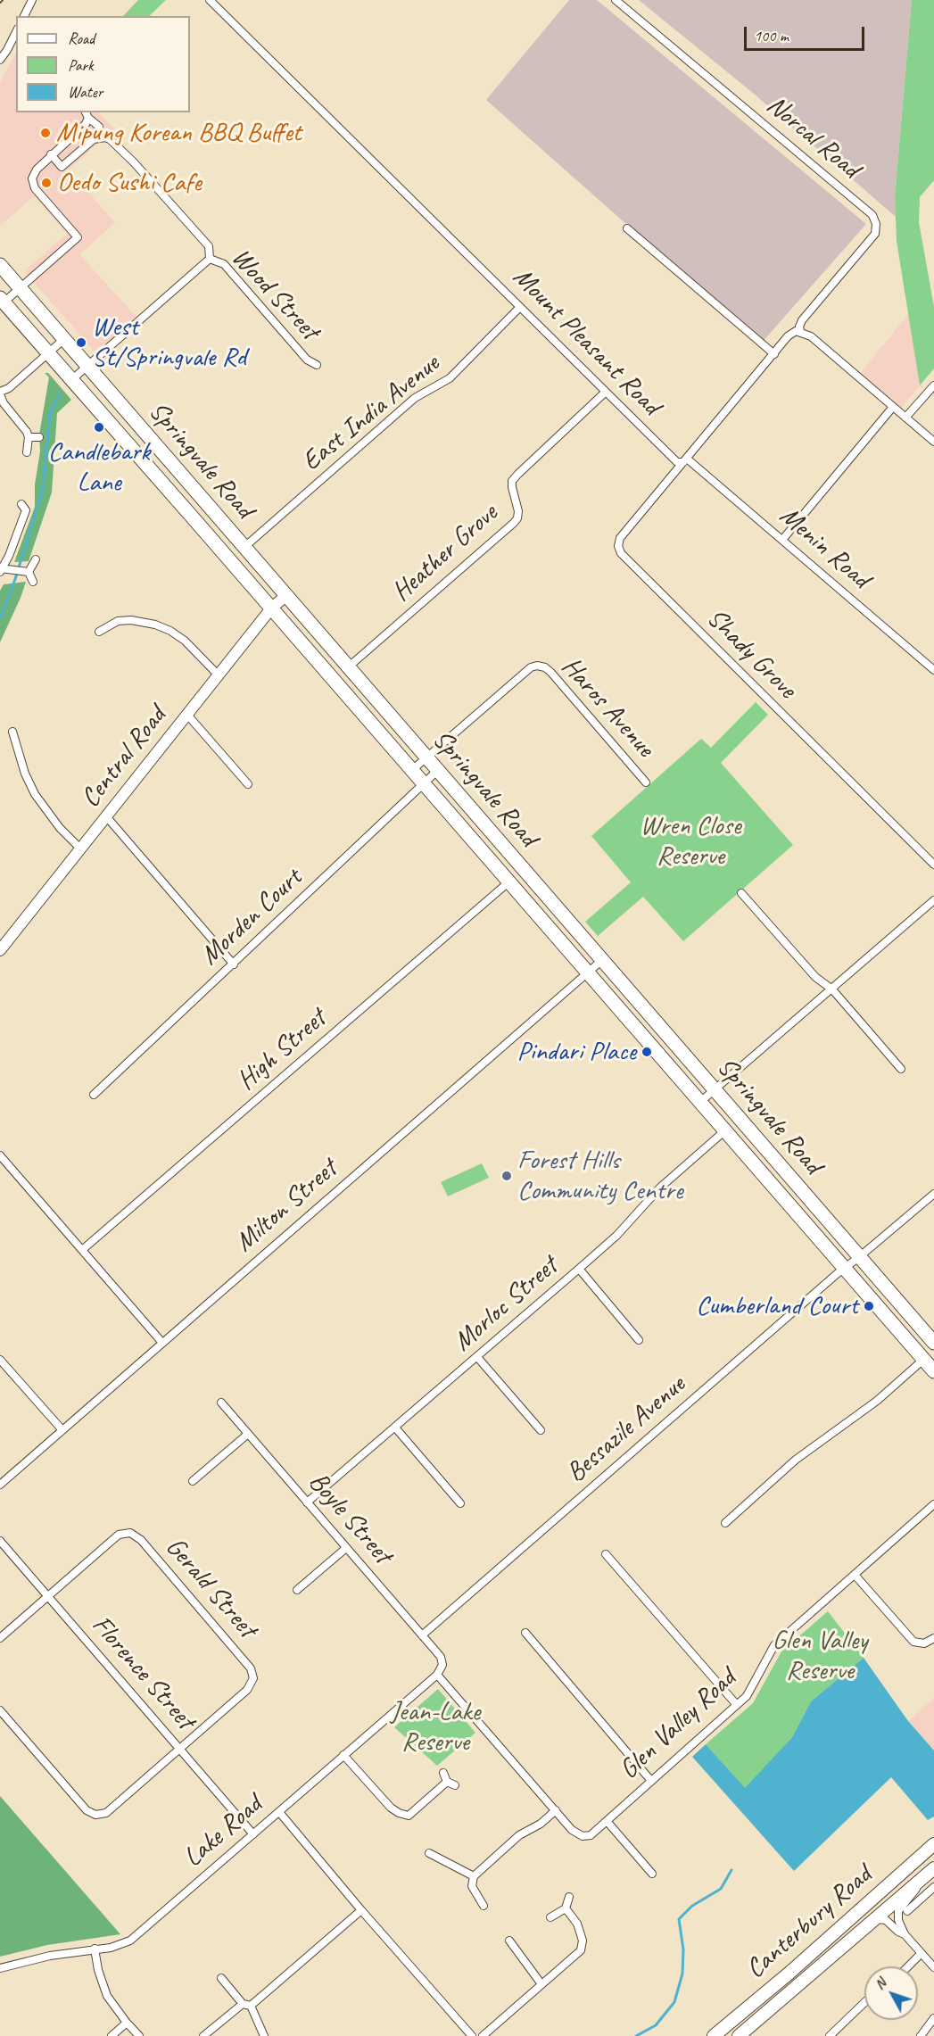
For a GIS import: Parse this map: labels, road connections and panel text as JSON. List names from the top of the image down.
{
  "streets": {
    "highway": ["Springvale Road"],
    "main road": ["Canterbury Road"],
    "street": [
      "Norcal Road",
      "Wood Street",
      "Mount Pleasant Road",
      "East India Avenue",
      "Menin Road",
      "Heather Grove",
      "Shady Grove",
      "Haros Avenue",
      "Central Road",
      "Morden Court",
      "High Street",
      "Milton Street",
      "Morloc Street",
      "Bessazile Avenue",
      "Boyle Street",
      "Gerald Street",
      "Florence Street",
      "Glen Valley Road",
      "Lake Road"
    ]
  },
  "crossings": [
    ["Mount Pleasant Road", "East India Avenue"],
    ["Mount Pleasant Road", "Menin Road"],
    ["Mount Pleasant Road", "Heather Grove"],
    ["Mount Pleasant Road", "Shady Grove"],
    ["East India Avenue", "Springvale Road"],
    ["Springvale Road", "Heather Grove"],
    ["Springvale Road", "Haros Avenue"],
    ["Springvale Road", "Central Road"],
    ["Springvale Road", "Morden Court"],
    ["Springvale Road", "High Street"],
    ["Springvale Road", "Milton Street"],
    ["Springvale Road", "Morloc Street"],
    ["Springvale Road", "Bessazile Avenue"],
    ["Menin Road", "Shady Grove"],
    ["Morloc Street", "Boyle Street"],
    ["Bessazile Avenue", "Boyle Street"],
    ["Boyle Street", "Lake Road"],
    ["Gerald Street", "Florence Street"],
    ["Florence Street", "Lake Road"]
  ],
  "parks": ["Wren Close Reserve", "Glen Valley Reserve", "Jean-Lake Reserve"],
  "places": [
    "Mipung Korean BBQ Buffet",
    "Oedo Sushi Cafe",
    "West St/Springvale Rd",
    "Candlebark Lane",
    "Pindari Place",
    "Forest Hills Community Centre",
    "Cumberland Court"
  ],
  "legend": ["Road", "Park", "Water"],
  "scale_bar": "100 m",
  "north": "top left"
}
